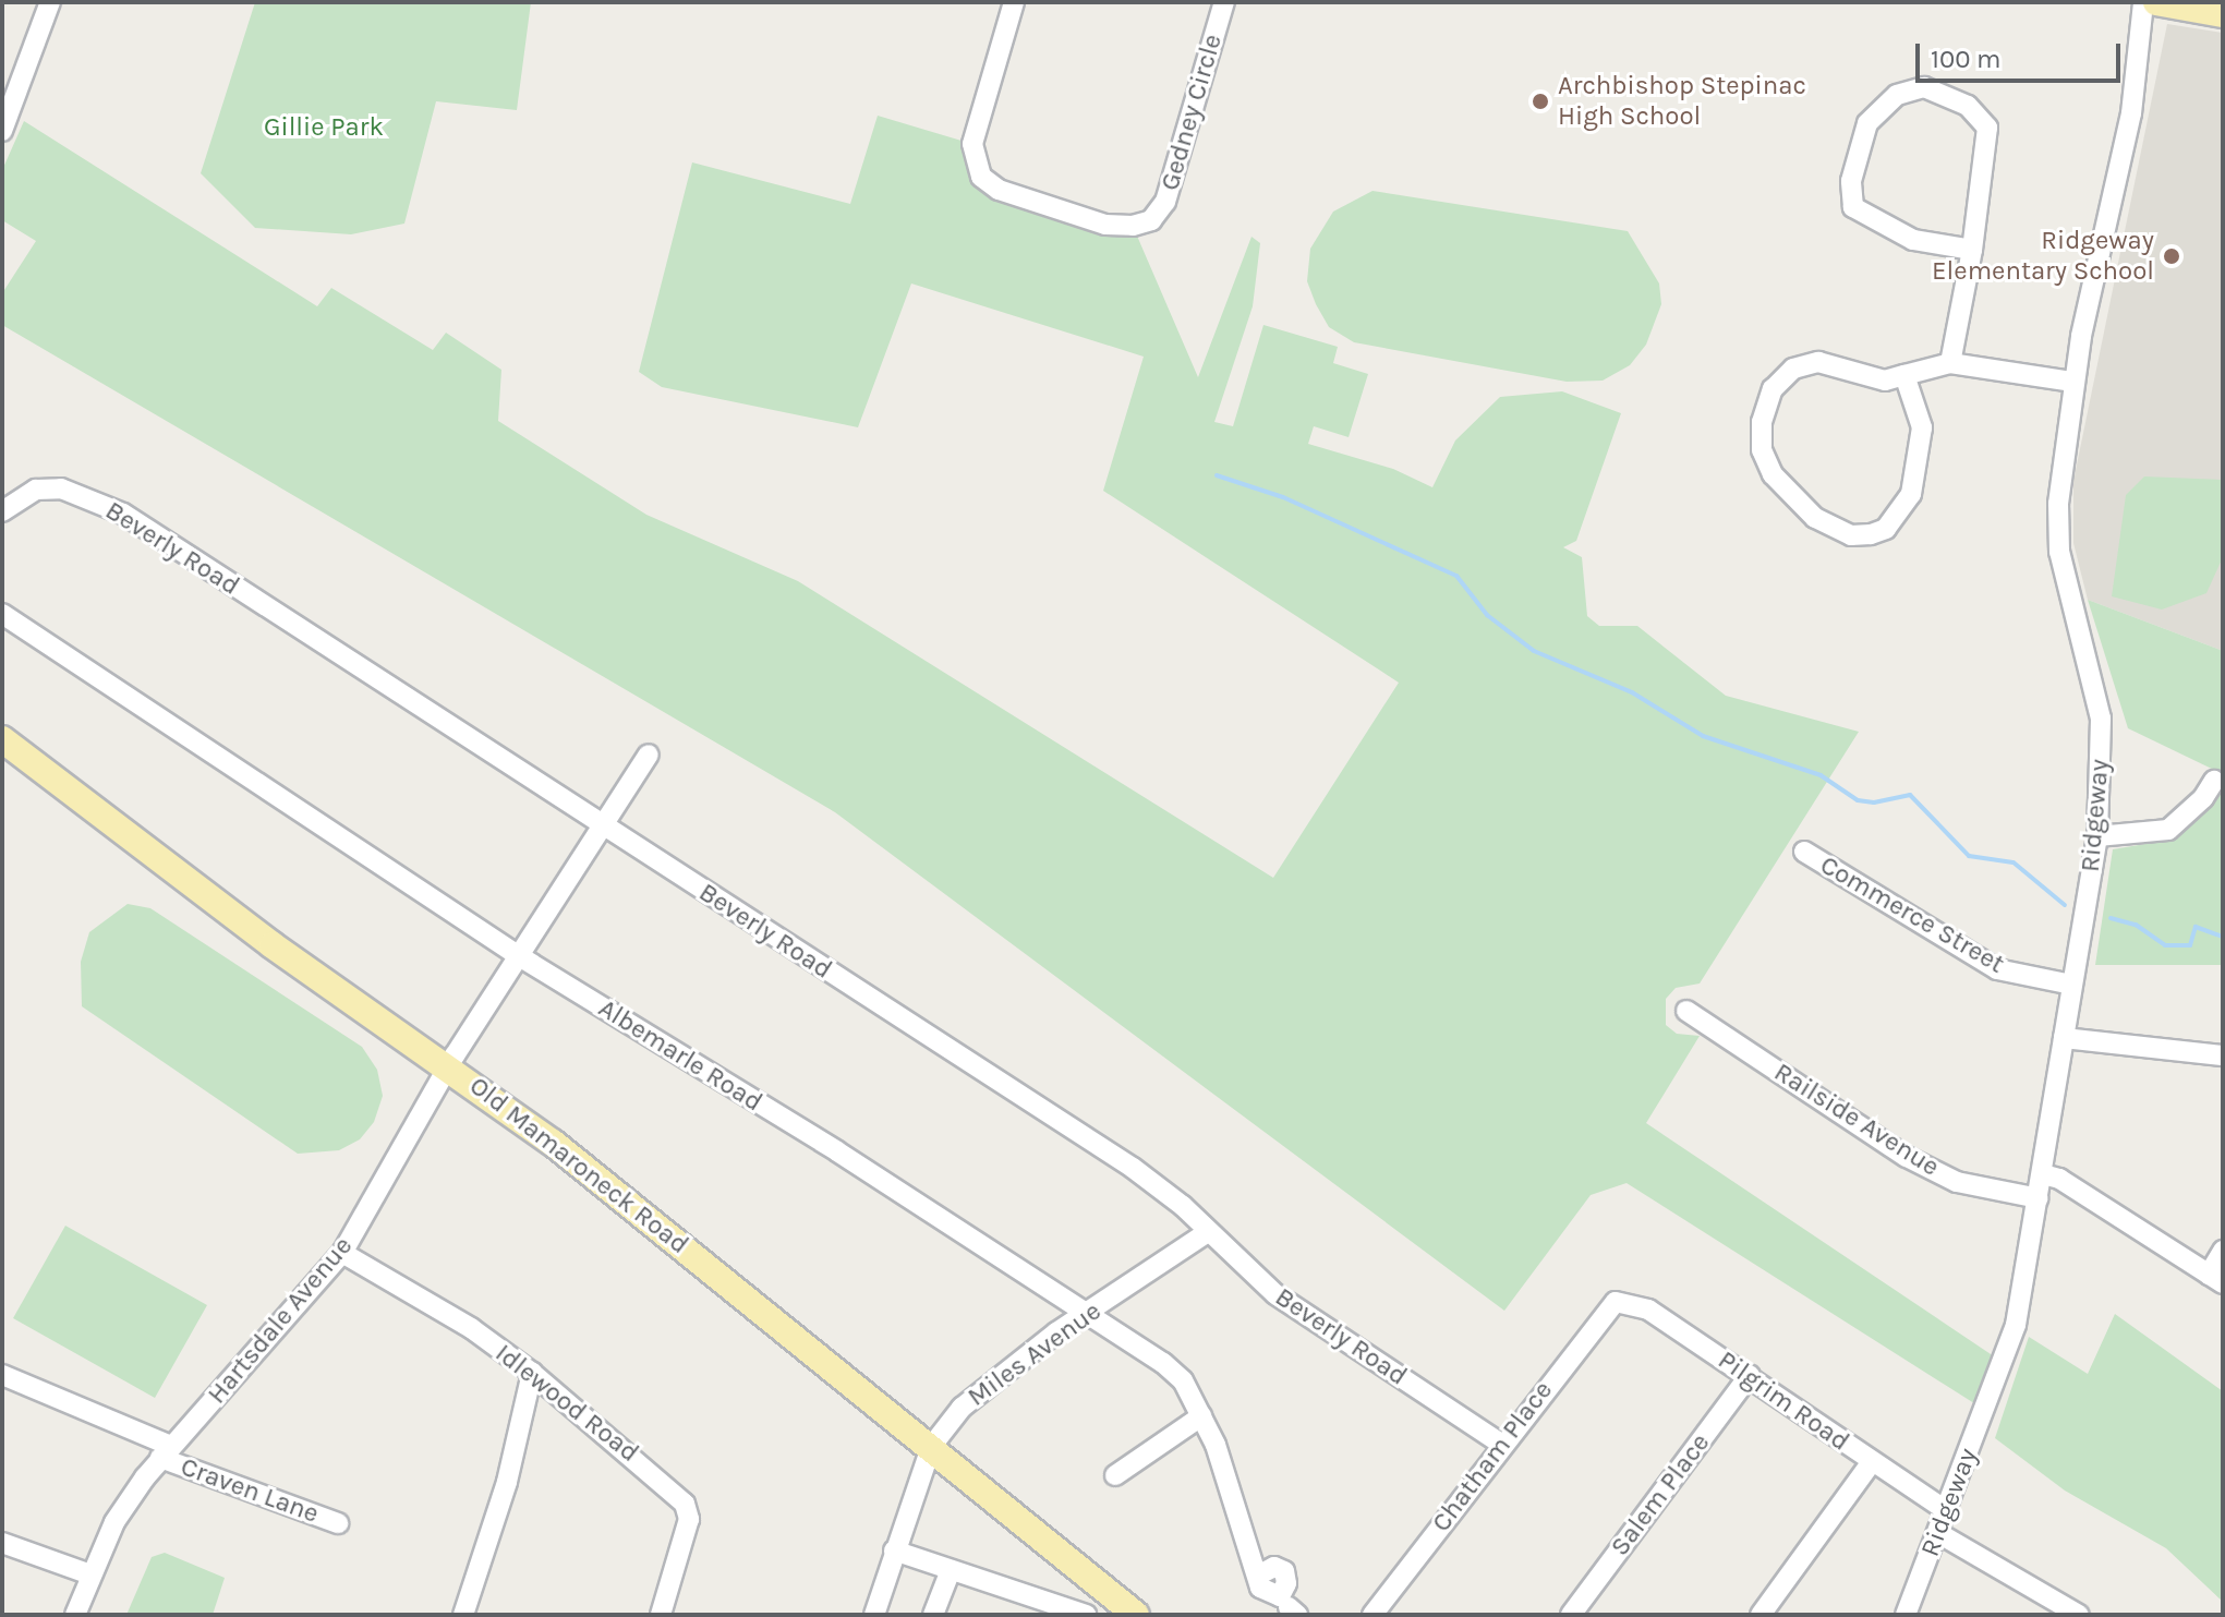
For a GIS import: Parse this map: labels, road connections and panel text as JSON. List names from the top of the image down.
{
  "streets": {
    "main road": ["Old Mamaroneck Road"],
    "street": [
      "Gedney Circle",
      "Beverly Road",
      "Ridgeway",
      "Commerce Street",
      "Albemarle Road",
      "Railside Avenue",
      "Hartsdale Avenue",
      "Miles Avenue",
      "Pilgrim Road",
      "Idlewood Road",
      "Chatham Place",
      "Craven Lane",
      "Salem Place"
    ]
  },
  "crossings": [
    ["Beverly Road", "Hartsdale Avenue"],
    ["Beverly Road", "Miles Avenue"],
    ["Beverly Road", "Chatham Place"],
    ["Ridgeway", "Commerce Street"],
    ["Ridgeway", "Railside Avenue"],
    ["Ridgeway", "Pilgrim Road"],
    ["Albemarle Road", "Hartsdale Avenue"],
    ["Albemarle Road", "Miles Avenue"],
    ["Old Mamaroneck Road", "Hartsdale Avenue"],
    ["Old Mamaroneck Road", "Miles Avenue"],
    ["Hartsdale Avenue", "Idlewood Road"],
    ["Hartsdale Avenue", "Craven Lane"],
    ["Pilgrim Road", "Chatham Place"],
    ["Pilgrim Road", "Salem Place"]
  ],
  "parks": ["Gillie Park"],
  "places": ["Archbishop Stepinac High School", "Ridgeway Elementary School"],
  "scale_bar": "100 m"
}
